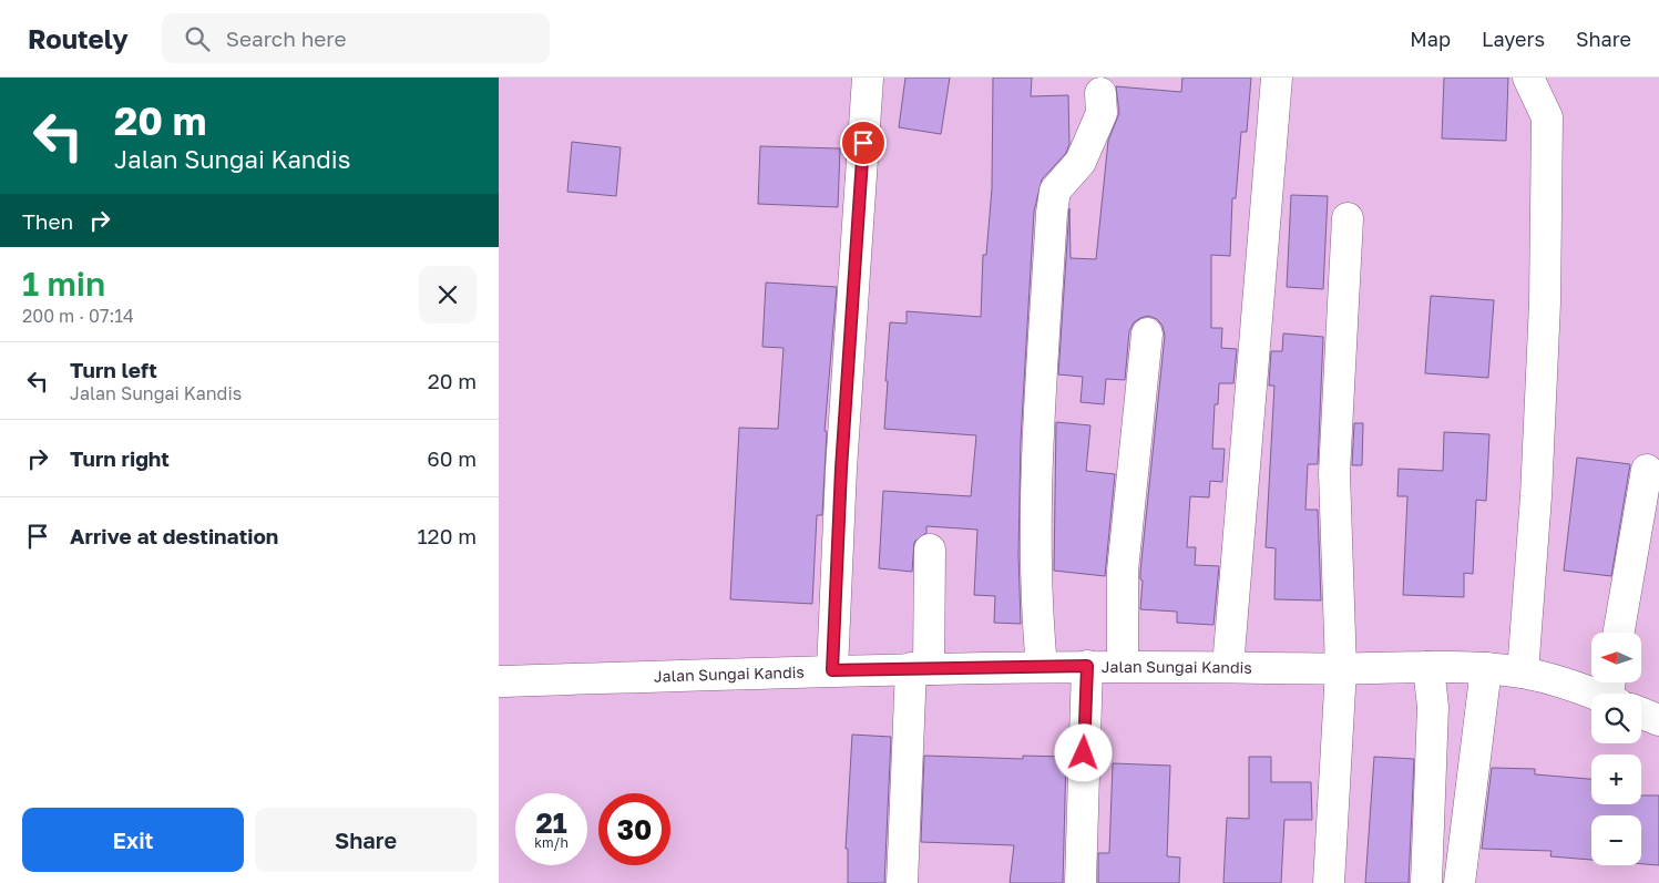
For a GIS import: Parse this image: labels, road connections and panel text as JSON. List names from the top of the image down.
{
  "streets": {
    "street": ["Jalan Sungai Kandis"]
  },
  "north": "left",
  "page": {
    "header": "Routely",
    "search": "Search here",
    "nav": ["Map", "Layers", "Share"],
    "turn": ["20 m", "Jalan Sungai Kandis"],
    "then": "Then",
    "heading": ["1 min", "200 m · 07:14"],
    "list": [
      {
        "name": "Turn left",
        "note": "Jalan Sungai Kandis",
        "value": "20 m"
      },
      {
        "name": "Turn right",
        "value": "60 m"
      },
      {
        "name": "Arrive at destination",
        "value": "120 m"
      }
    ],
    "map_buttons": ["+", "−"],
    "speed": "21 km/h",
    "limit": "30",
    "buttons": ["Exit", "Share"]
  }
}
